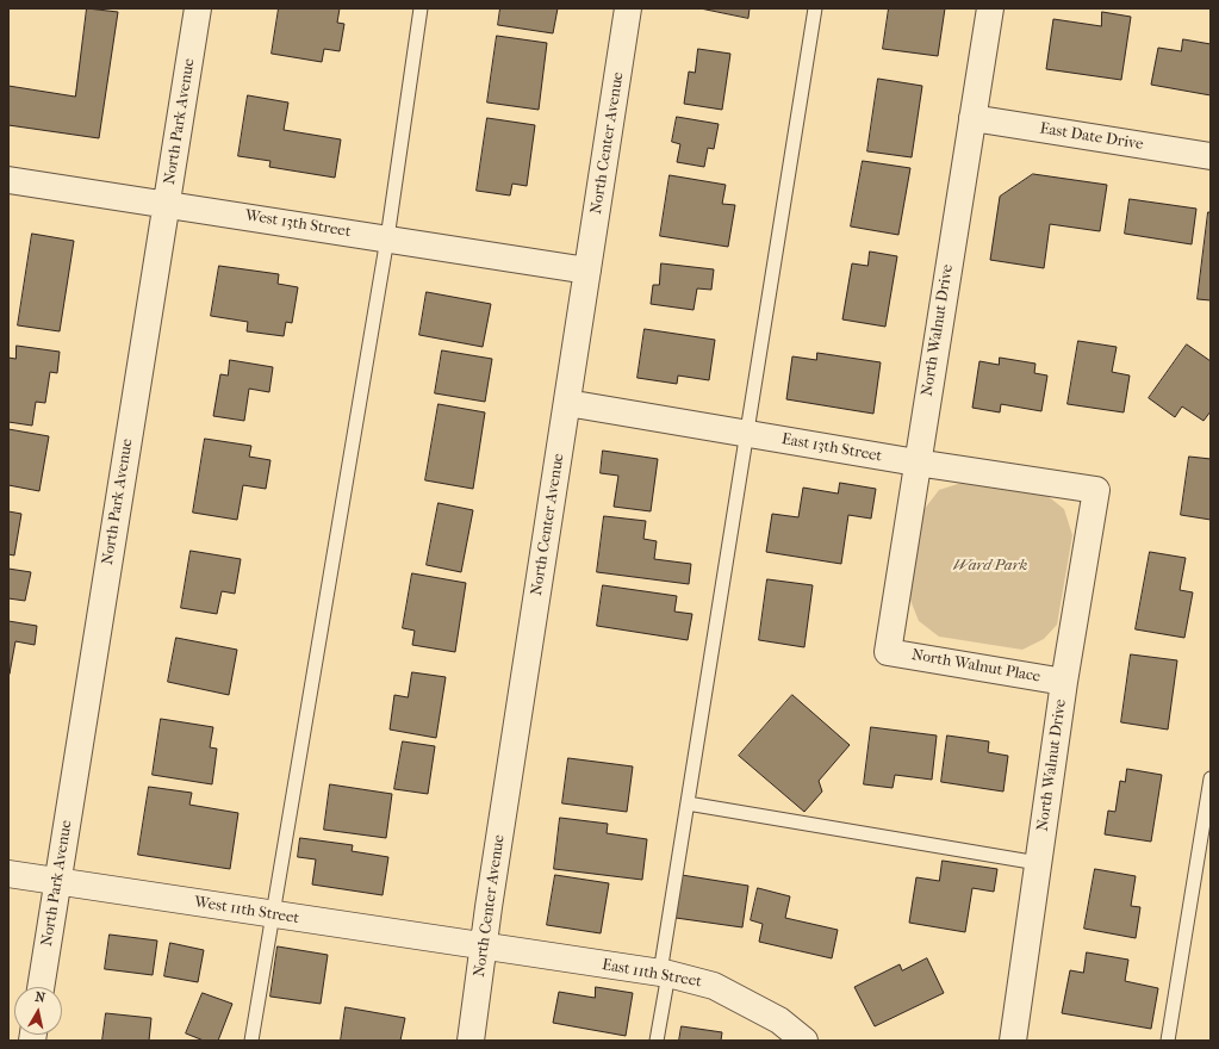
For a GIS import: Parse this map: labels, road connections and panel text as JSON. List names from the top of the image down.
{
  "streets": {
    "street": [
      "North Park Avenue",
      "East Date Drive",
      "North Center Avenue",
      "West 13th Street",
      "North Walnut Drive",
      "East 13th Street",
      "North Walnut Place",
      "West 11th Street",
      "East 11th Street"
    ]
  },
  "crossings": [
    ["North Park Avenue", "West 13th Street"],
    ["North Park Avenue", "West 11th Street"],
    ["East Date Drive", "North Walnut Drive"],
    ["North Center Avenue", "West 13th Street"],
    ["North Center Avenue", "East 13th Street"],
    ["North Center Avenue", "West 11th Street"],
    ["North Center Avenue", "East 11th Street"],
    ["North Walnut Drive", "East 13th Street"],
    ["North Walnut Drive", "North Walnut Place"],
    ["West 11th Street", "East 11th Street"]
  ],
  "parks": ["Ward Park"],
  "north": "top"
}
